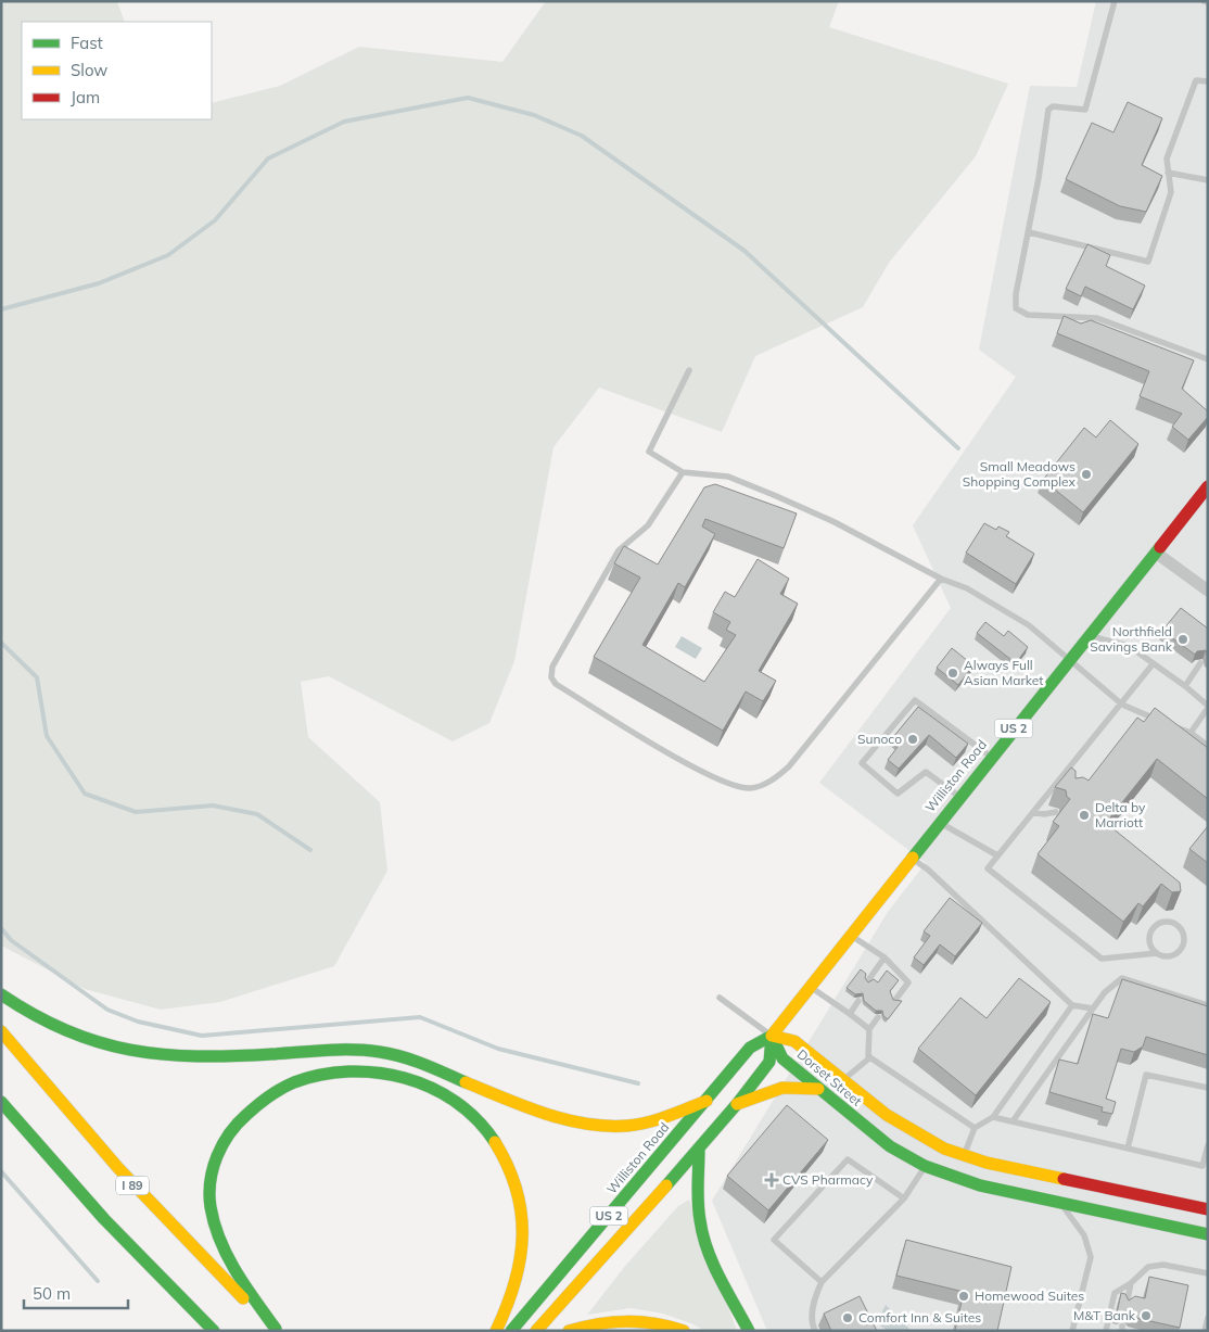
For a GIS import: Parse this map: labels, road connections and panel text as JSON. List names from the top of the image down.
{
  "streets": {
    "main road": [
      "US 2",
      "Williston Road",
      "Dorset Street",
      "I 89"
    ]
  },
  "crossings": [
    ["US 2", "Williston Road"],
    ["US 2", "Dorset Street"],
    ["Williston Road", "Dorset Street"]
  ],
  "places": {
    "other": [
      "Small Meadows Shopping Complex",
      "Northfield Savings Bank",
      "Always Full Asian Market",
      "Sunoco",
      "Delta by Marriott",
      "Homewood Suites",
      "M&T Bank",
      "Comfort Inn & Suites"
    ],
    "health": ["CVS Pharmacy"]
  },
  "legend": ["Fast", "Slow", "Jam"],
  "scale_bar": "50 m"
}
